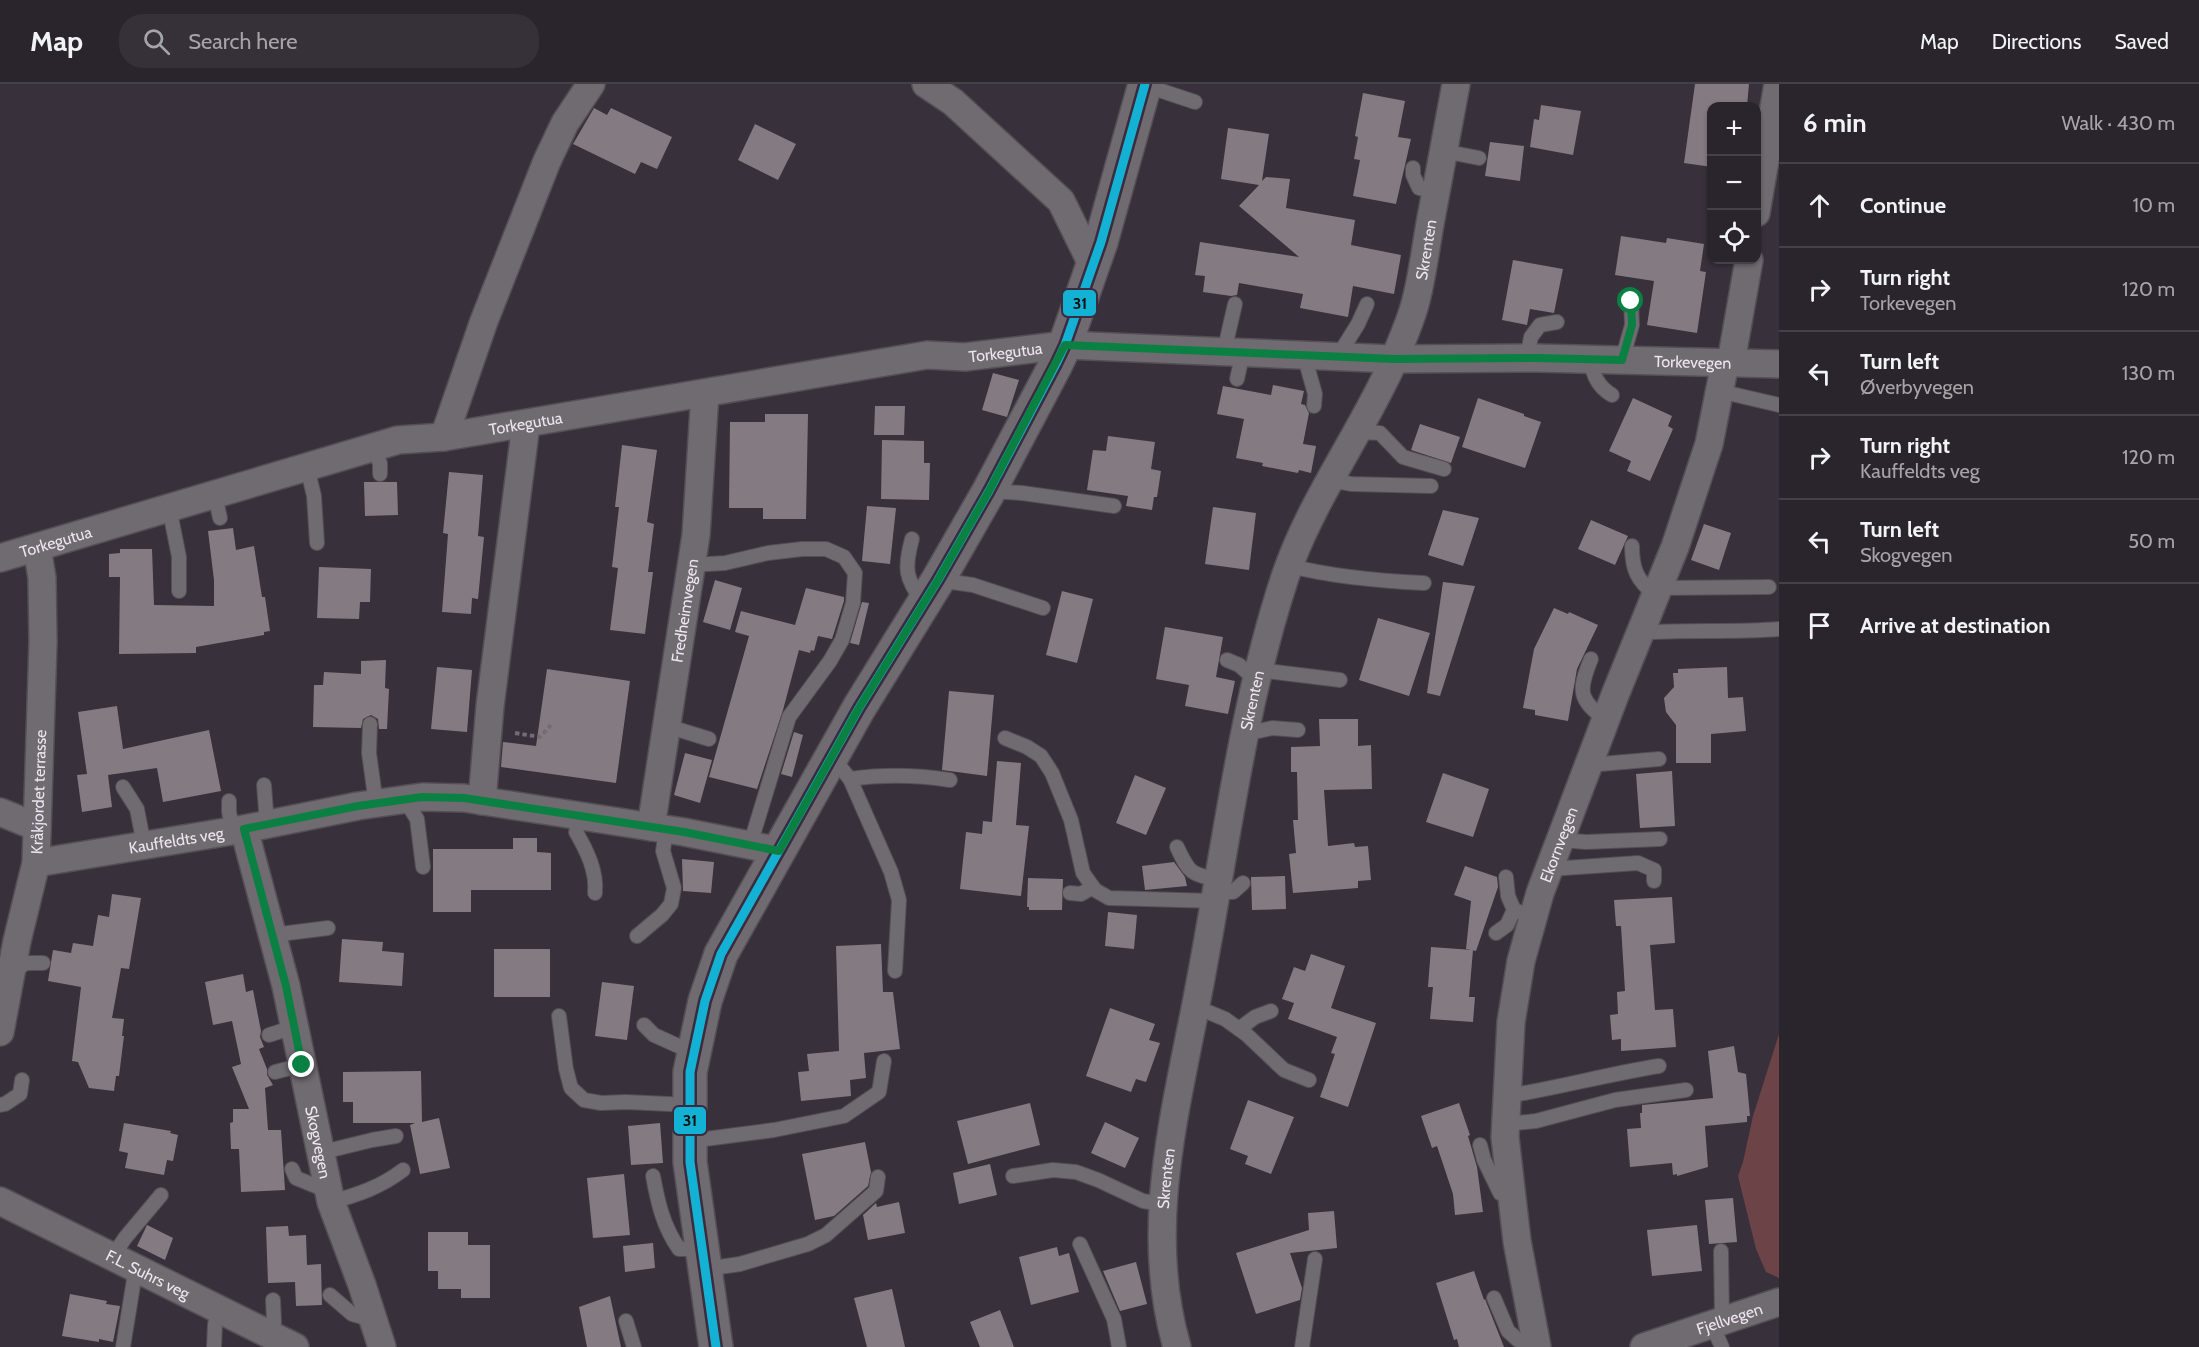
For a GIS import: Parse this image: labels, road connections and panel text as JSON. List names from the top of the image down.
{
  "streets": {
    "street": [
      "Skrenten",
      "Torkegutua",
      "Torkevegen",
      "Fredheimvegen",
      "Kråkjordet terrasse",
      "Kauffeldts veg",
      "Ekornvegen",
      "Skogvegen",
      "F.L. Suhrs veg",
      "Fjellvegen"
    ]
  },
  "crossings": [
    ["Skrenten", "Torkevegen"],
    ["Torkegutua", "Torkevegen"],
    ["Torkegutua", "Fredheimvegen"],
    ["Torkegutua", "Kråkjordet terrasse"],
    ["Torkevegen", "Ekornvegen"],
    ["Fredheimvegen", "Kauffeldts veg"],
    ["Kråkjordet terrasse", "Kauffeldts veg"],
    ["Kauffeldts veg", "Skogvegen"]
  ],
  "lines": ["transit line 31"],
  "page": {
    "header": "Map",
    "search": "Search here",
    "nav": ["Map", "Directions", "Saved"],
    "heading": ["6 min", "Walk · 430 m"],
    "map_buttons": ["+", "−"],
    "list": [
      ["Continue", "10 m"],
      ["Turn right", "Torkevegen", "120 m"],
      ["Turn left", "Øverbyvegen", "130 m"],
      ["Turn right", "Kauffeldts veg", "120 m"],
      ["Turn left", "Skogvegen", "50 m"],
      "Arrive at destination"
    ]
  }
}
